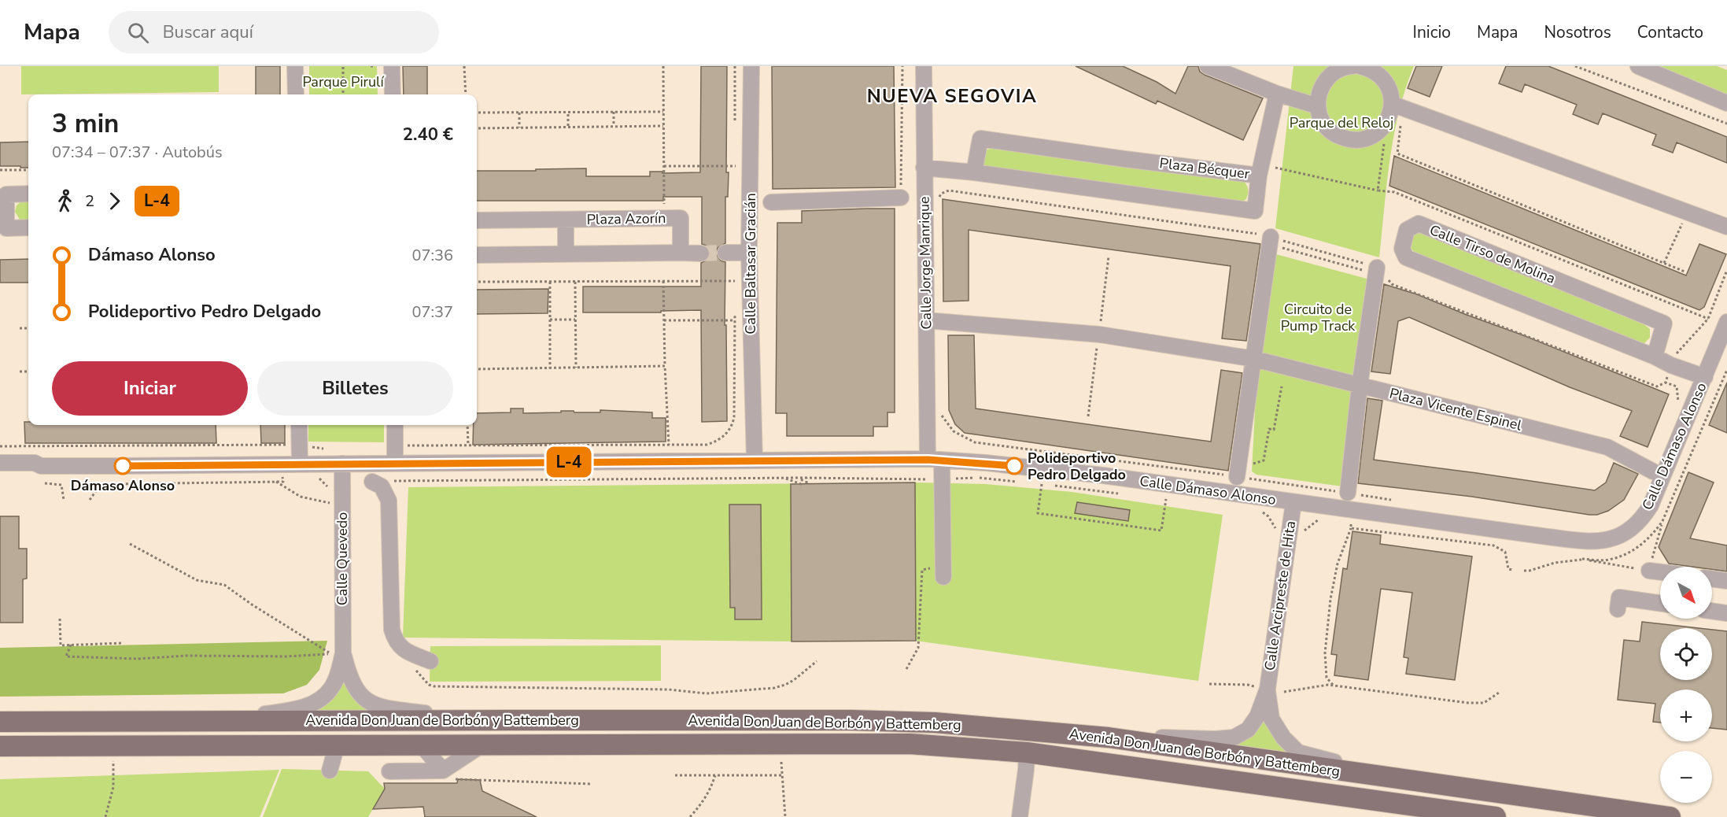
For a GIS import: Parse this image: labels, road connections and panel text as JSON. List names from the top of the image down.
{
  "streets": {
    "main road": ["Avenida Don Juan de Borbón y Battemberg"],
    "street": [
      "Plaza Bécquer",
      "Plaza Azorín",
      "Calle Tirso de Molina",
      "Calle Jorge Manrique",
      "Calle Baltasar Gracián",
      "Plaza Vicente Espinel",
      "Calle Dámaso Alonso",
      "Calle Quevedo",
      "Calle Arcipreste de Hita"
    ]
  },
  "crossings": [
    ["Plaza Bécquer", "Calle Jorge Manrique"],
    ["Calle Tirso de Molina", "Calle Dámaso Alonso"],
    ["Calle Jorge Manrique", "Plaza Vicente Espinel"],
    ["Calle Jorge Manrique", "Calle Dámaso Alonso"],
    ["Calle Baltasar Gracián", "Calle Dámaso Alonso"],
    ["Calle Dámaso Alonso", "Calle Quevedo"],
    ["Calle Dámaso Alonso", "Calle Arcipreste de Hita"],
    ["Calle Quevedo", "Avenida Don Juan de Borbón y Battemberg"],
    ["Calle Arcipreste de Hita", "Avenida Don Juan de Borbón y Battemberg"]
  ],
  "districts": ["NUEVA SEGOVIA"],
  "parks": ["Parque Pirulí", "Parque del Reloj", "Circuito de Pump Track"],
  "places": ["Dámaso Alonso", "Polideportivo Pedro Delgado"],
  "lines": ["bus line L-4"],
  "north": "bottom right",
  "page": {
    "header": "Mapa",
    "search": "Buscar aquí",
    "nav": [
      "Inicio",
      "Mapa",
      "Nosotros",
      "Contacto"
    ],
    "on_map": "L-4",
    "heading": ["3 min", "07:34 – 07:37 · Autobús", "2.40 €"],
    "legs": ["2", "L-4"],
    "list": [
      {
        "name": "Dámaso Alonso",
        "value": "07:36"
      },
      {
        "name": "Polideportivo Pedro Delgado",
        "value": "07:37"
      }
    ],
    "buttons": ["Iniciar", "Billetes"],
    "map_buttons": ["+", "−"]
  }
}
